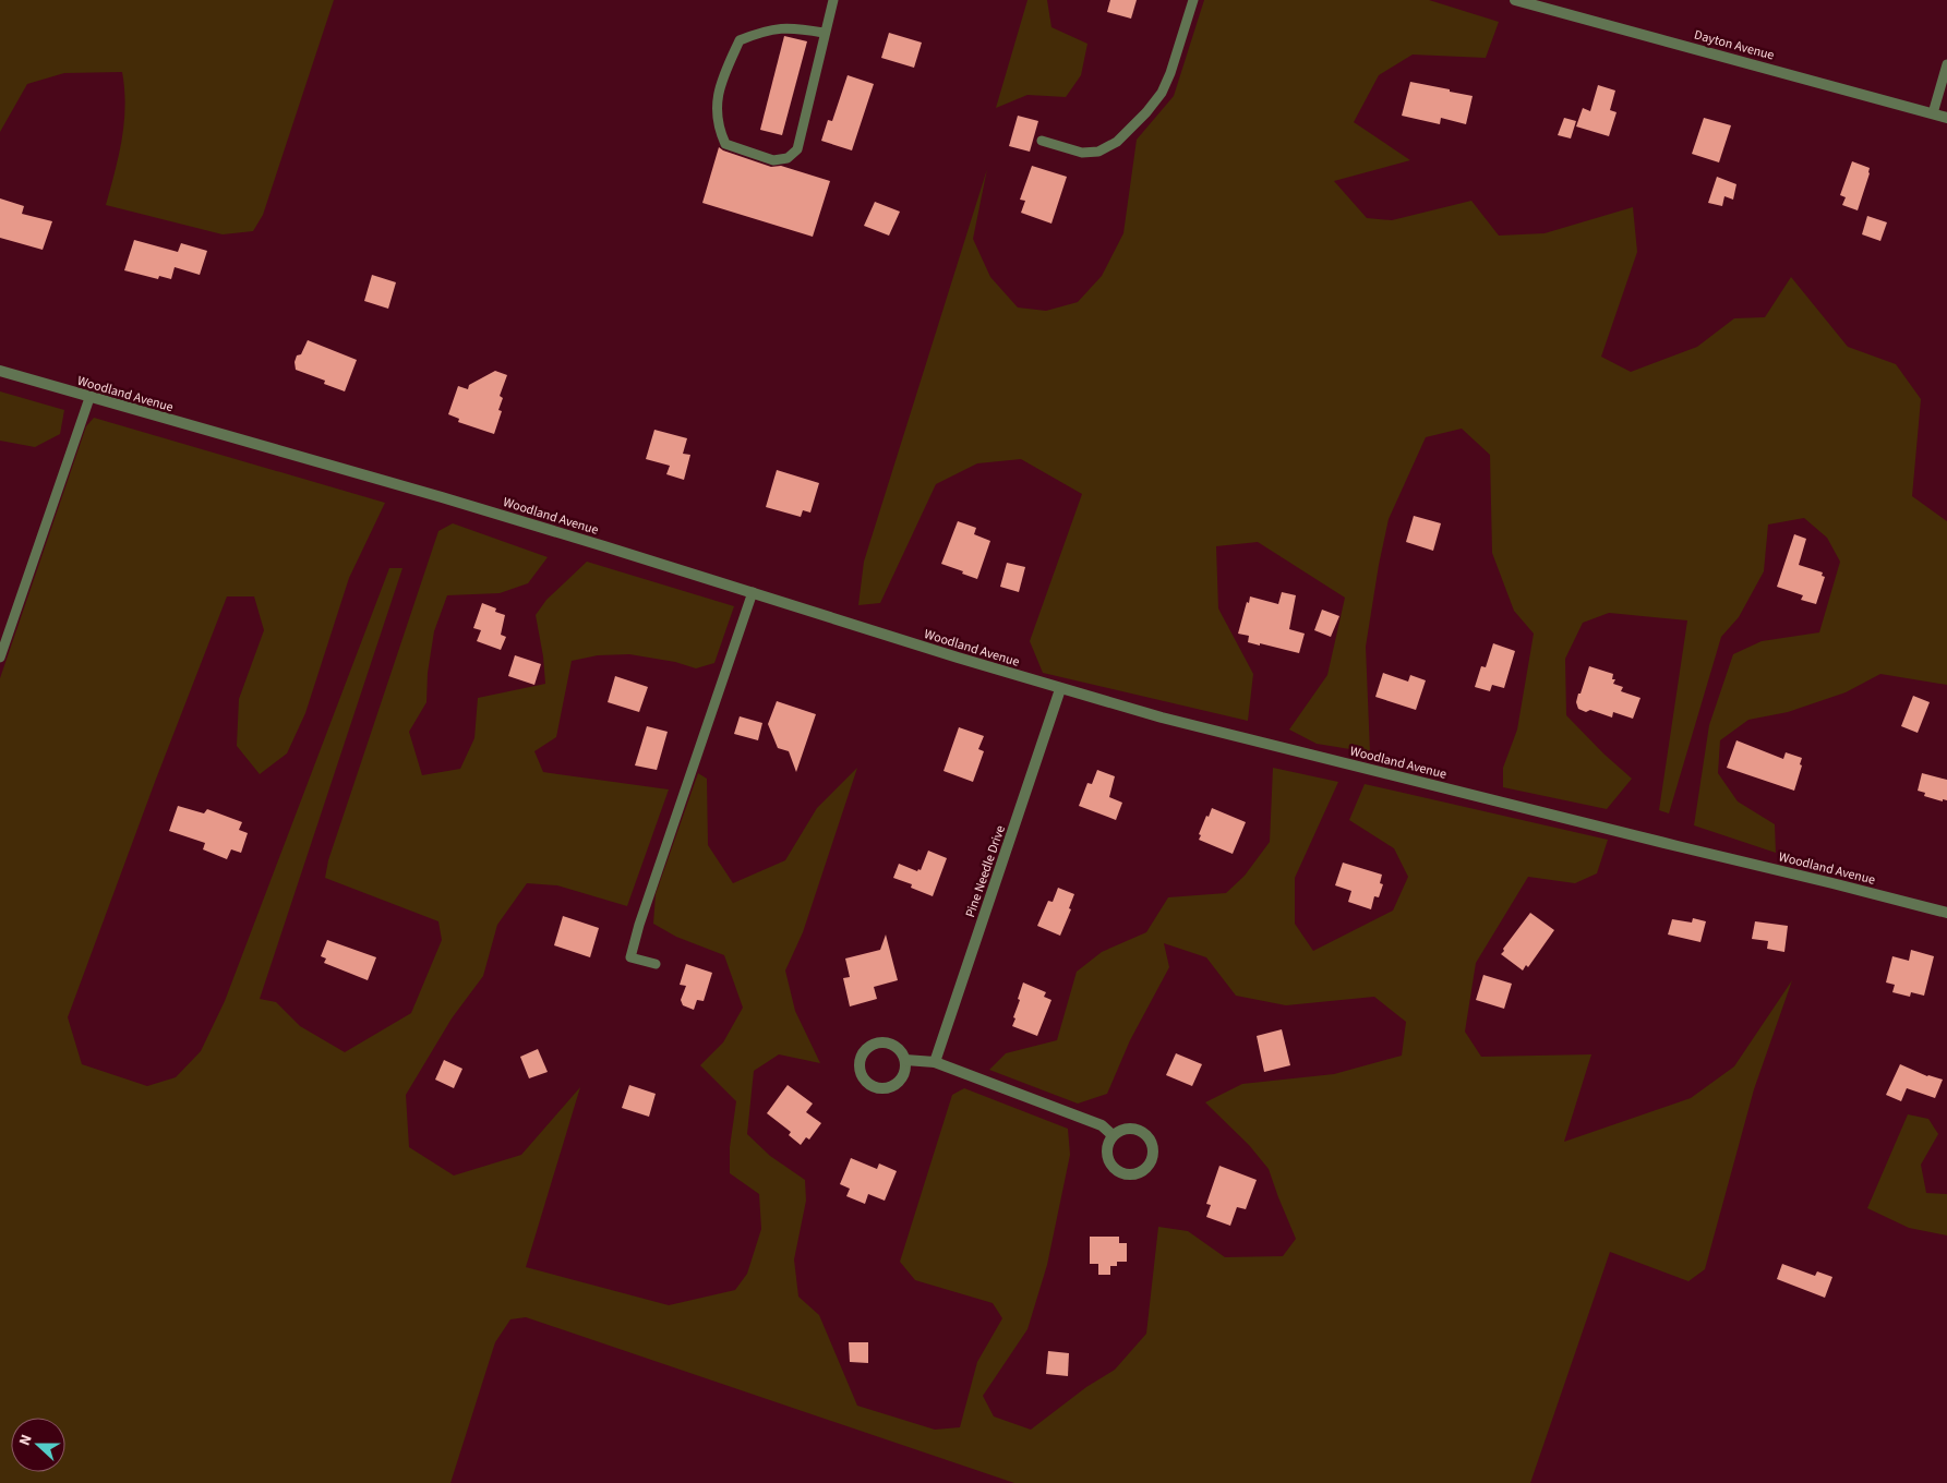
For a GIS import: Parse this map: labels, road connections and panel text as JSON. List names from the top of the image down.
{
  "streets": {
    "street": ["Dayton Avenue", "Woodland Avenue", "Pine Needle Drive"]
  },
  "crossings": [
    ["Woodland Avenue", "Pine Needle Drive"]
  ],
  "north": "left"
}
